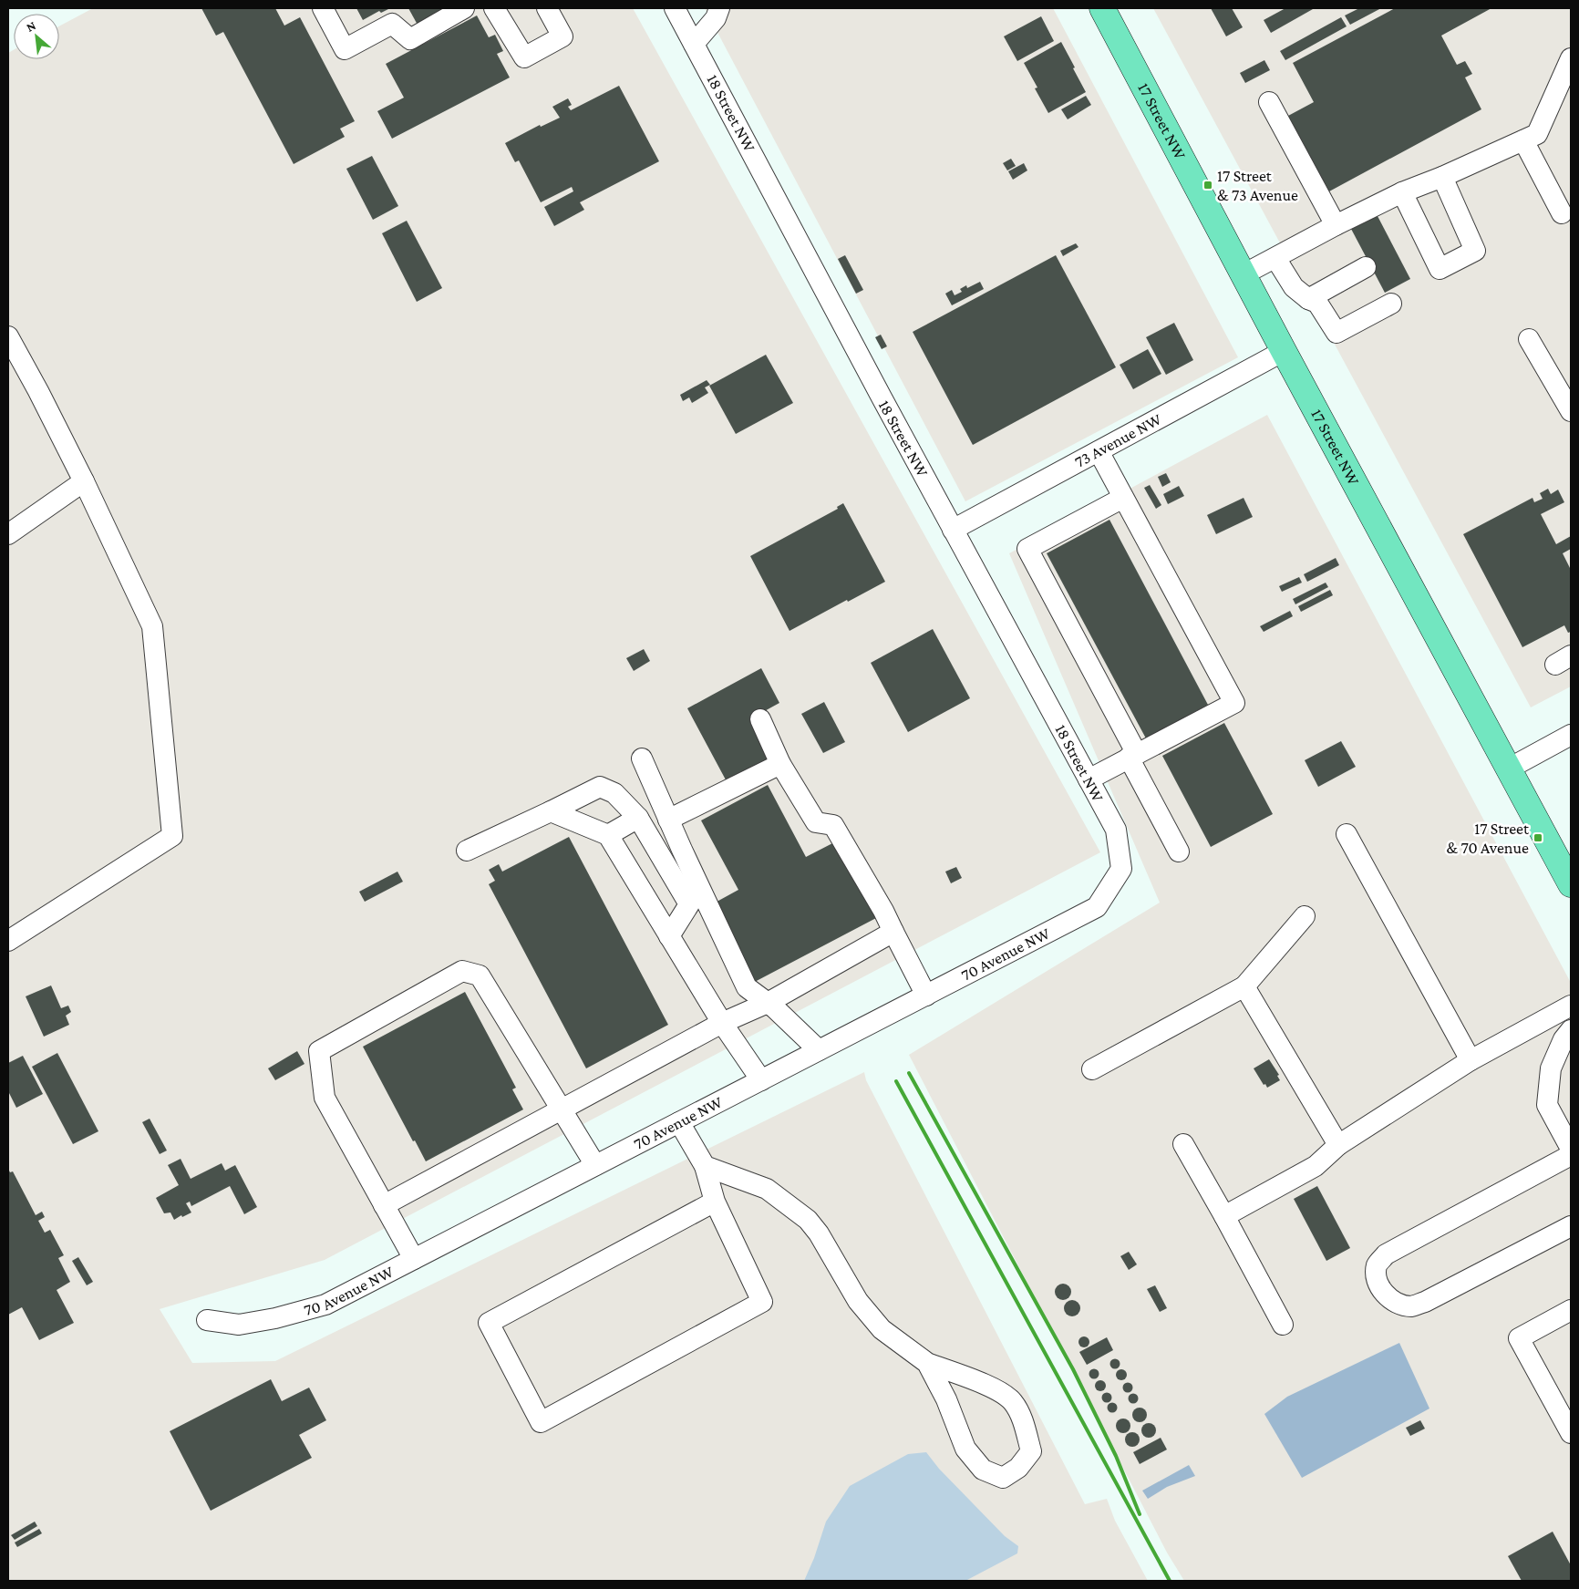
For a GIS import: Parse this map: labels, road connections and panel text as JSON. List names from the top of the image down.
{
  "streets": {
    "main road": ["17 Street NW"],
    "street": ["18 Street NW", "73 Avenue NW", "70 Avenue NW"]
  },
  "crossings": [
    ["18 Street NW", "73 Avenue NW"],
    ["18 Street NW", "70 Avenue NW"],
    ["17 Street NW", "73 Avenue NW"]
  ],
  "places": {
    "transit": ["17 Street & 73 Avenue", "17 Street & 70 Avenue"]
  },
  "north": "top left"
}
